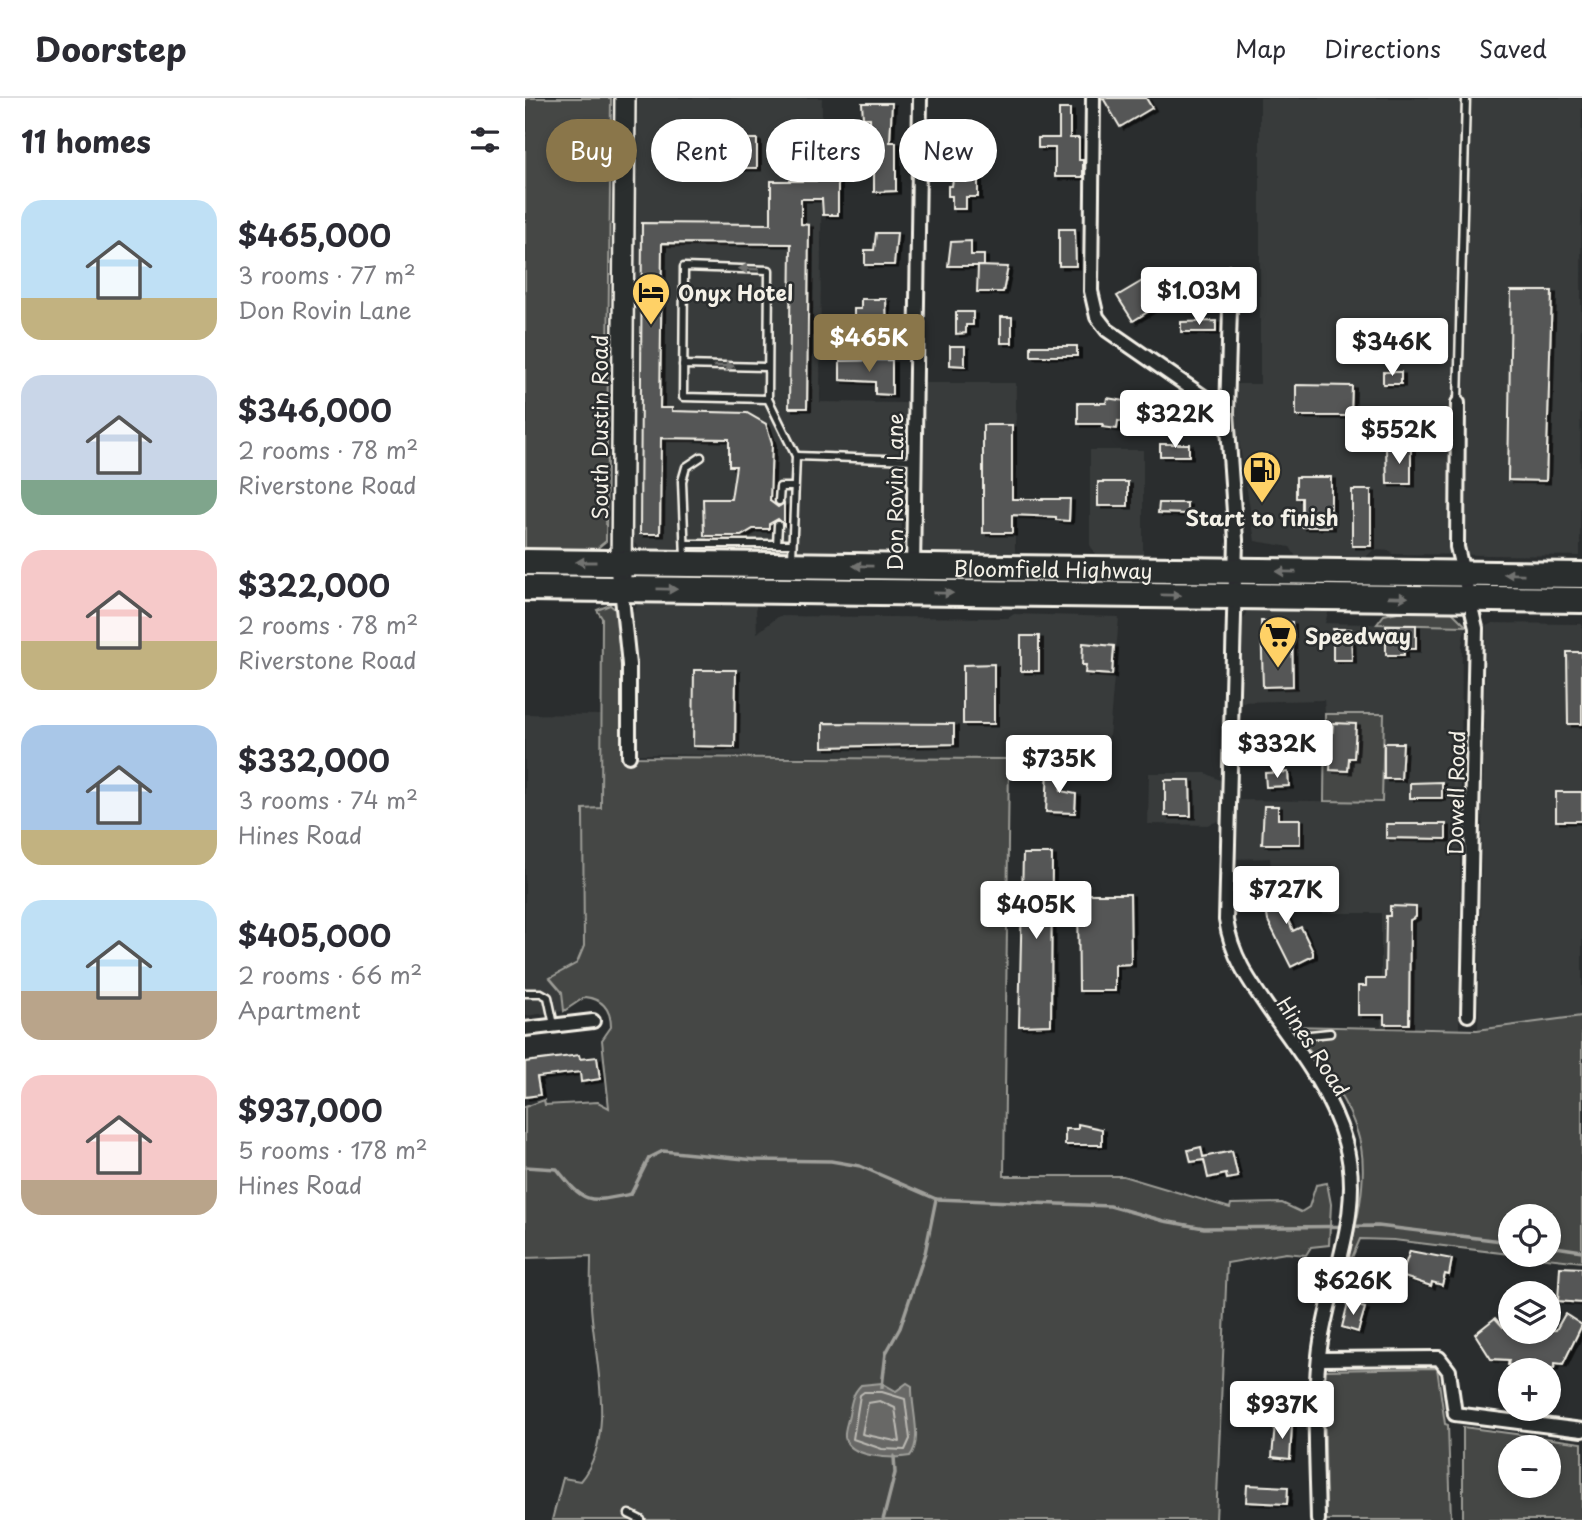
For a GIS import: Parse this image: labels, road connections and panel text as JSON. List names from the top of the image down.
{
  "streets": {
    "highway": ["Bloomfield Highway"],
    "street": [
      "South Dustin Road",
      "Don Rovin Lane",
      "Dowell Road",
      "Hines Road"
    ]
  },
  "crossings": [
    ["South Dustin Road", "Bloomfield Highway"],
    ["Don Rovin Lane", "Bloomfield Highway"],
    ["Bloomfield Highway", "Dowell Road"],
    ["Bloomfield Highway", "Hines Road"]
  ],
  "places": {
    "hotel": ["Onyx Hotel"],
    "fuel station": ["Start to finish"],
    "supermarket": ["Speedway"]
  },
  "page": {
    "header": "Doorstep",
    "nav": ["Map", "Directions", "Saved"],
    "heading": "11 homes",
    "chip": [
      "Buy",
      "Rent",
      "Filters",
      "New"
    ],
    "list": [
      {
        "name": "$465,000",
        "note": "3 rooms · 77 m² · Don Rovin Lane"
      },
      {
        "name": "$346,000",
        "note": "2 rooms · 78 m² · Riverstone Road"
      },
      {
        "name": "$322,000",
        "note": "2 rooms · 78 m² · Riverstone Road"
      },
      {
        "name": "$332,000",
        "note": "3 rooms · 74 m² · Hines Road"
      },
      {
        "name": "$405,000",
        "note": "2 rooms · 66 m² · Apartment"
      },
      {
        "name": "$937,000",
        "note": "5 rooms · 178 m² · Hines Road"
      }
    ],
    "price": [
      "$1.03M",
      "$465K",
      "$346K",
      "$322K",
      "$552K",
      "$332K",
      "$735K",
      "$727K",
      "$405K",
      "$626K",
      "$937K"
    ],
    "map_buttons": ["+", "−"]
  }
}
